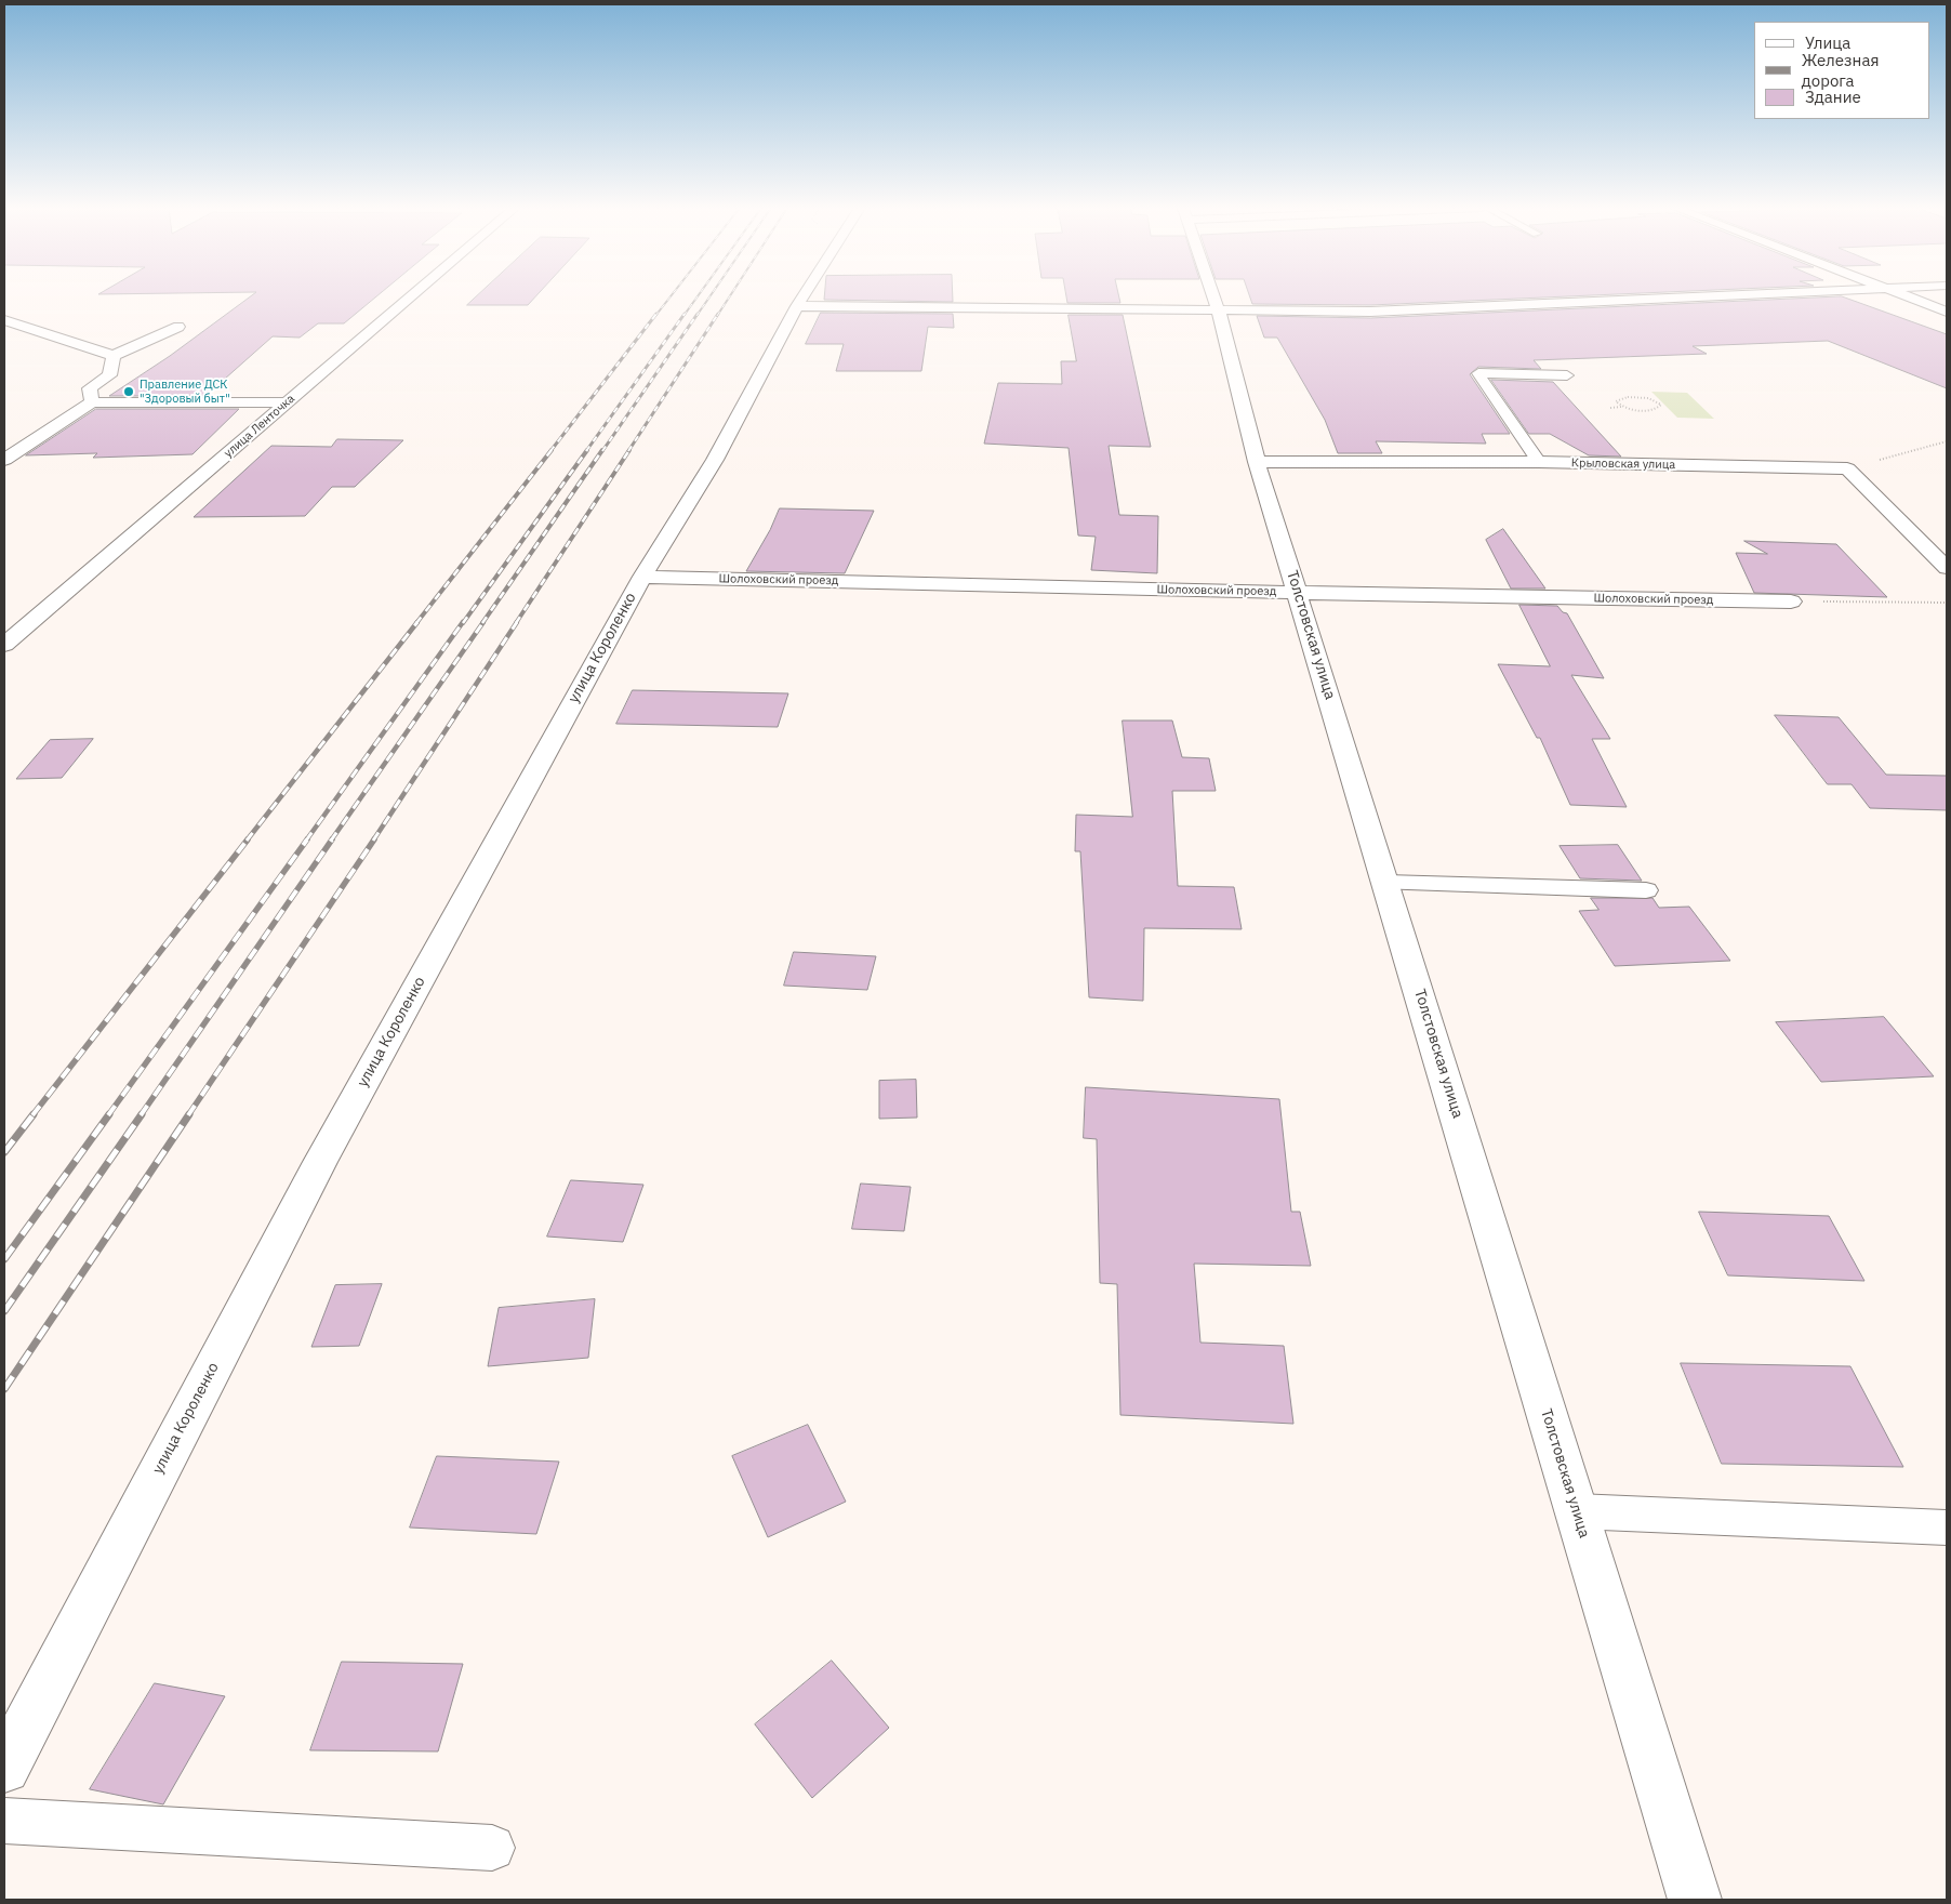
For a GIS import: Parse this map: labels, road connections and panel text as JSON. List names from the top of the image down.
{
  "streets": {
    "street": [
      "улица Ленточка",
      "Крыловская улица",
      "Шолоховский проезд",
      "Толстовская улица",
      "улица Короленко"
    ]
  },
  "crossings": [
    ["Крыловская улица", "Толстовская улица"],
    ["Шолоховский проезд", "Толстовская улица"],
    ["Шолоховский проезд", "улица Короленко"]
  ],
  "places": ["Правление ДСК \"Здоровый быт\""],
  "legend": ["Улица", "Железная дорога", "Здание"]
}
